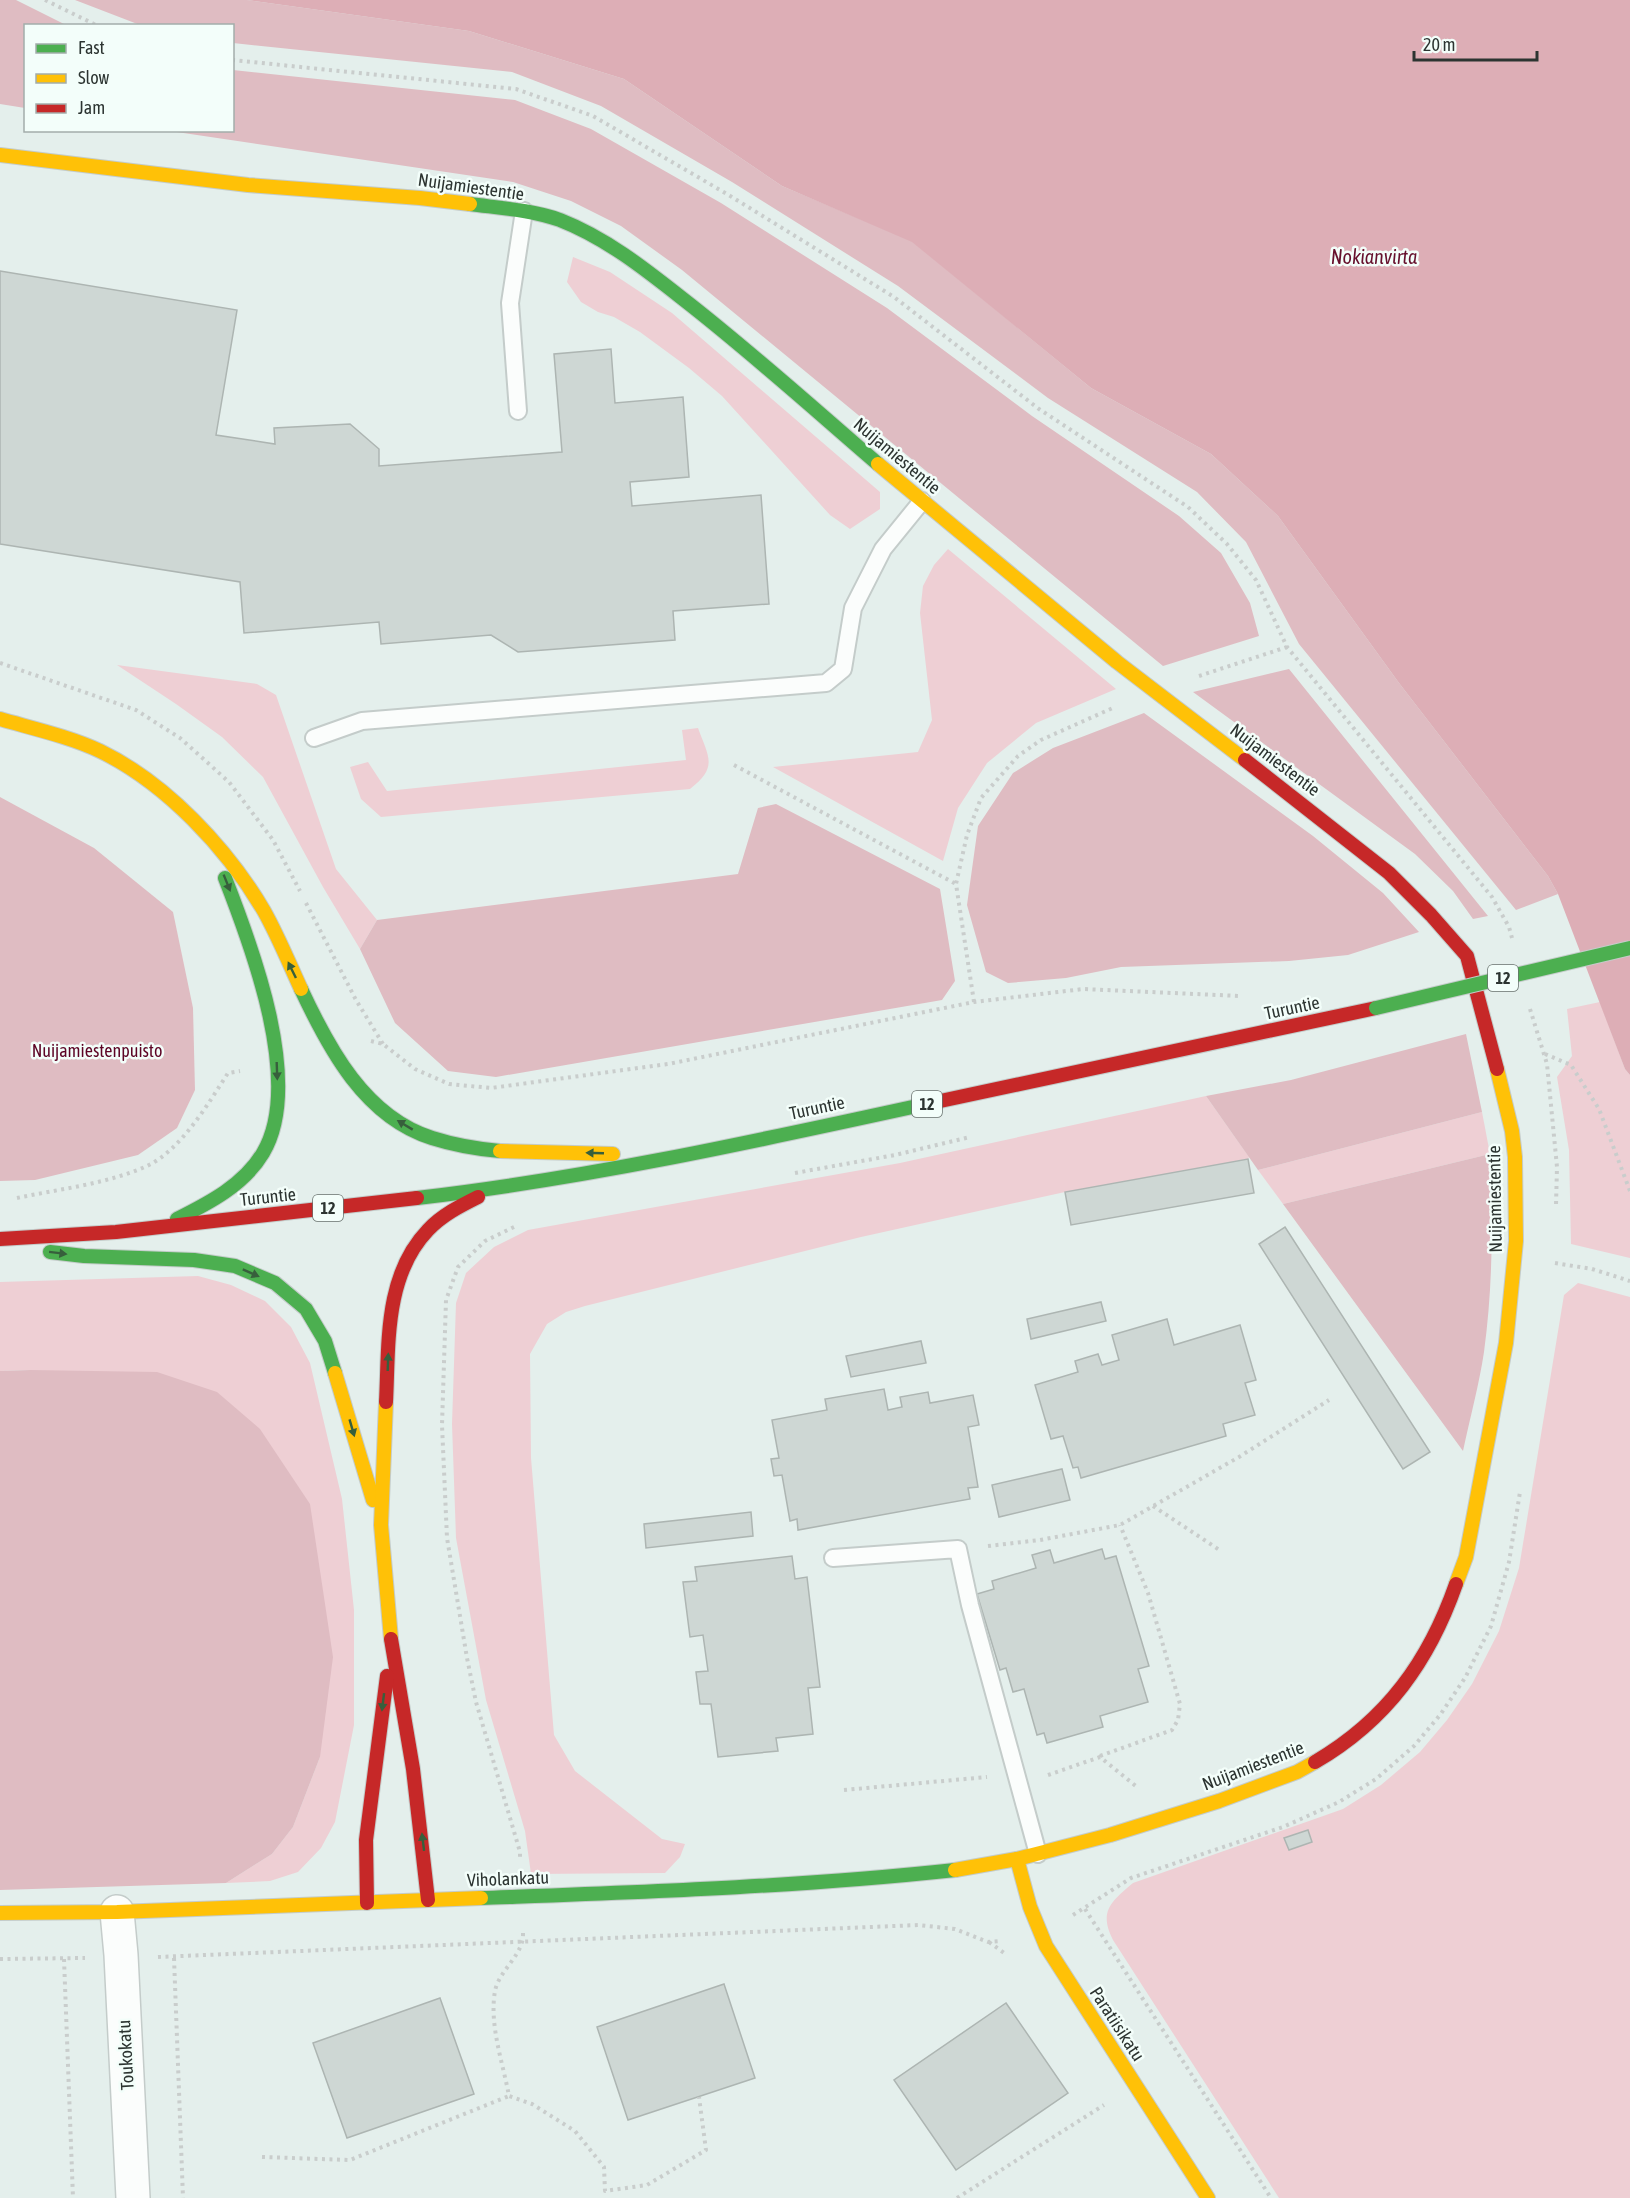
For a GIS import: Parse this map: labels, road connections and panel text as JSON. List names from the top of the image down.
{
  "streets": {
    "main road": [
      "Nuijamiestentie",
      "12",
      "Turuntie",
      "Viholankatu",
      "Paratiisikatu"
    ],
    "street": ["Toukokatu"]
  },
  "crossings": [
    ["Nuijamiestentie", "Viholankatu"],
    ["Nuijamiestentie", "Paratiisikatu"],
    ["Viholankatu", "Paratiisikatu"],
    ["Viholankatu", "Toukokatu"]
  ],
  "water": ["Nokianvirta"],
  "parks": ["Nuijamiestenpuisto"],
  "legend": ["Fast", "Slow", "Jam"],
  "scale_bar": "20 m"
}
